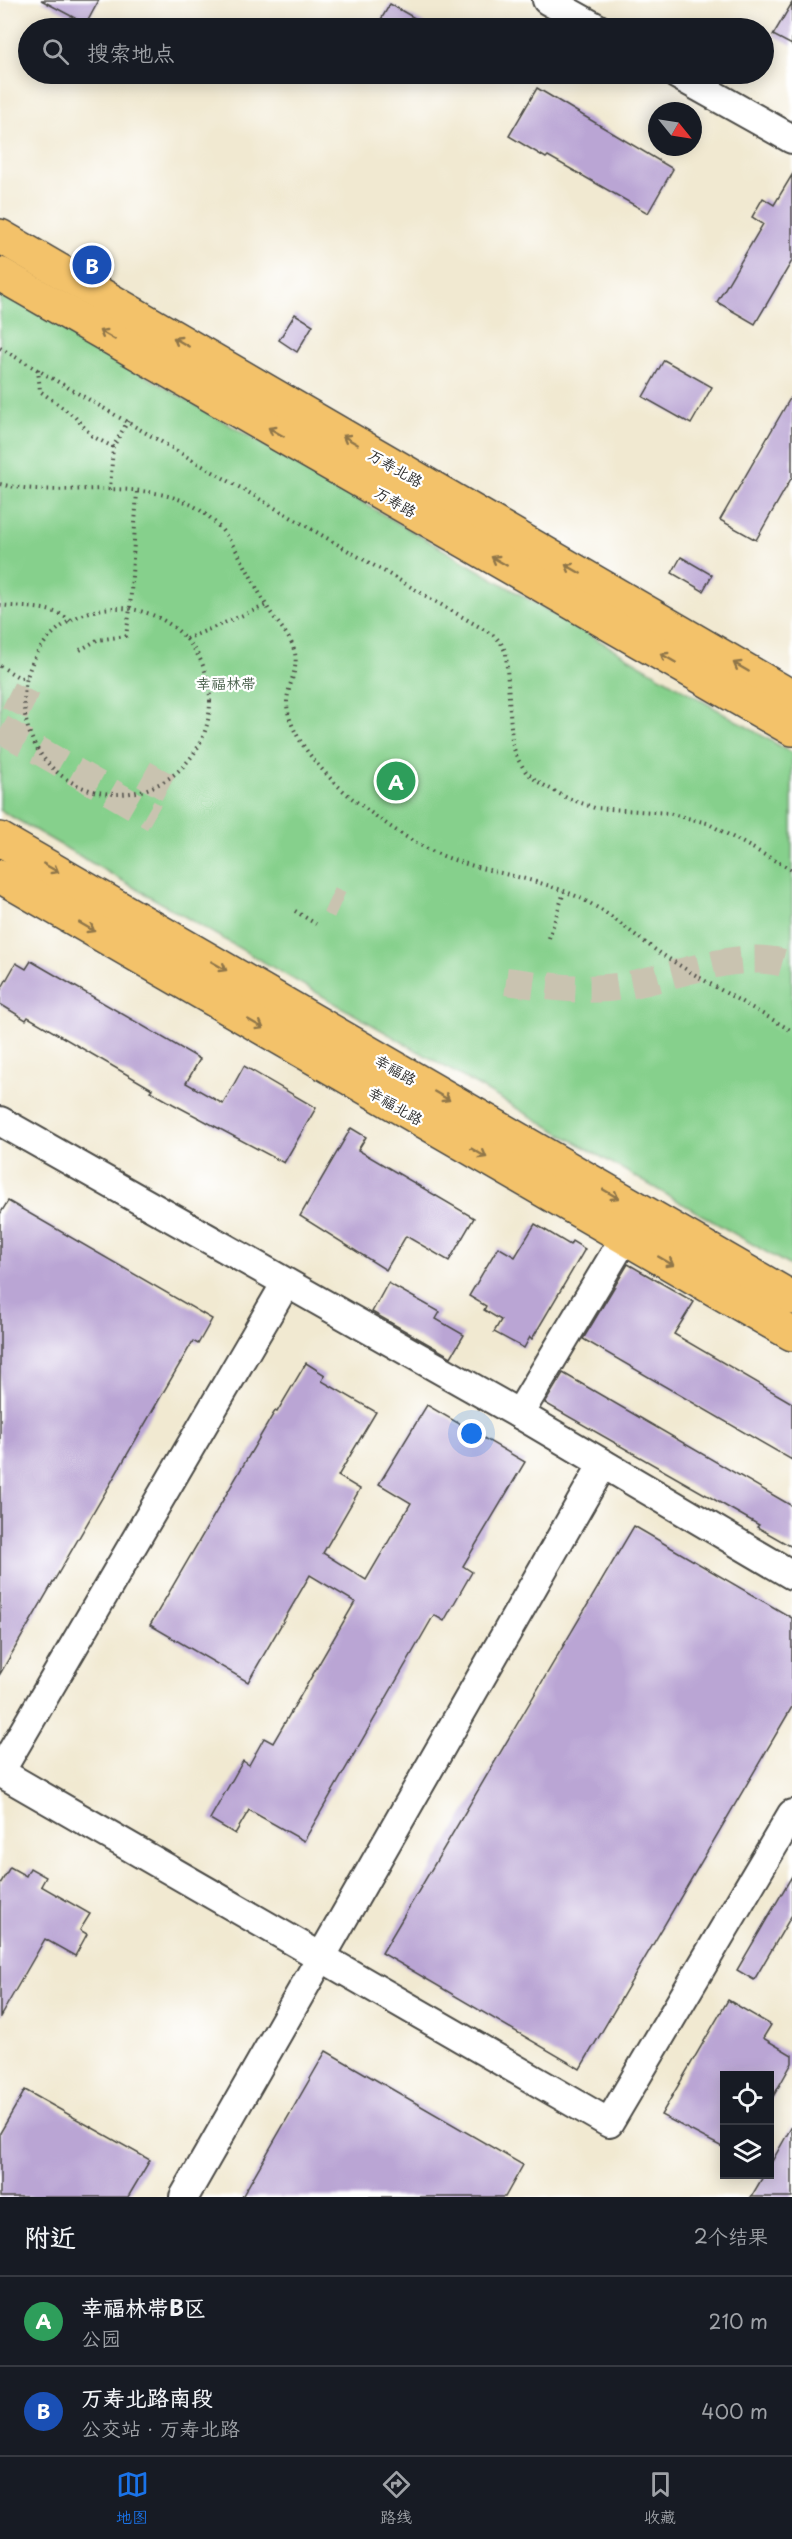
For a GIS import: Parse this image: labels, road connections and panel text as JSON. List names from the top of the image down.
{
  "streets": {
    "main road": [
      "万寿北路",
      "万寿路",
      "幸福路",
      "幸福北路"
    ]
  },
  "one_way": [
    "万寿北路",
    "万寿路",
    "幸福路",
    "幸福北路"
  ],
  "parks": ["幸福林带"],
  "north": "bottom right",
  "page": {
    "search": "搜索地点",
    "pins": ["B", "A"],
    "heading": ["附近", "2个结果"],
    "list": [
      {
        "mark": "A",
        "name": "幸福林带B区",
        "note": "公园",
        "value": "210 m"
      },
      {
        "mark": "B",
        "name": "万寿北路南段",
        "note": "公交站 · 万寿北路",
        "value": "400 m"
      }
    ],
    "nav": ["地图", "路线", "收藏"]
  }
}
